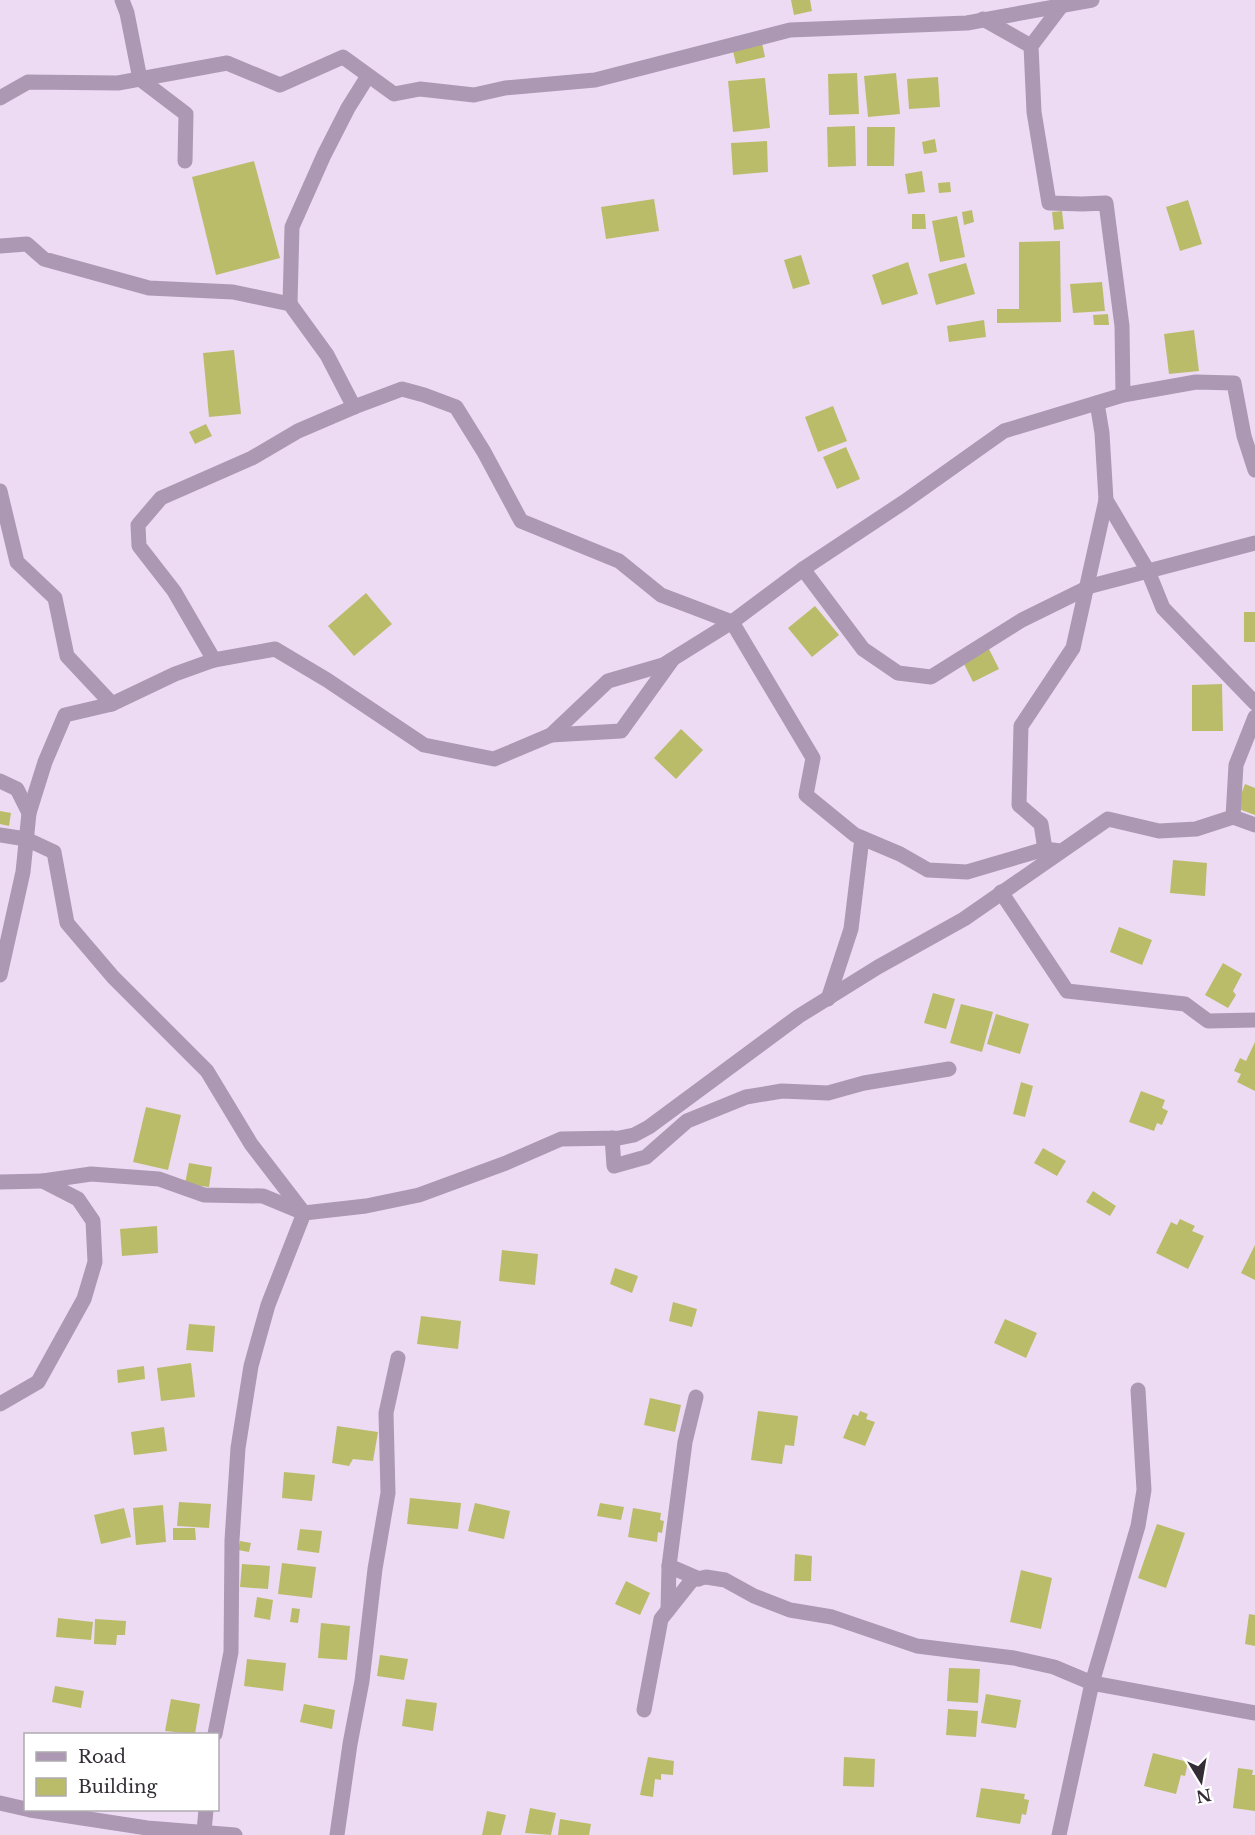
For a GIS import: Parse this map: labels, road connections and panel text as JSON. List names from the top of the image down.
{
  "legend": ["Road", "Building"],
  "north": "bottom"
}
